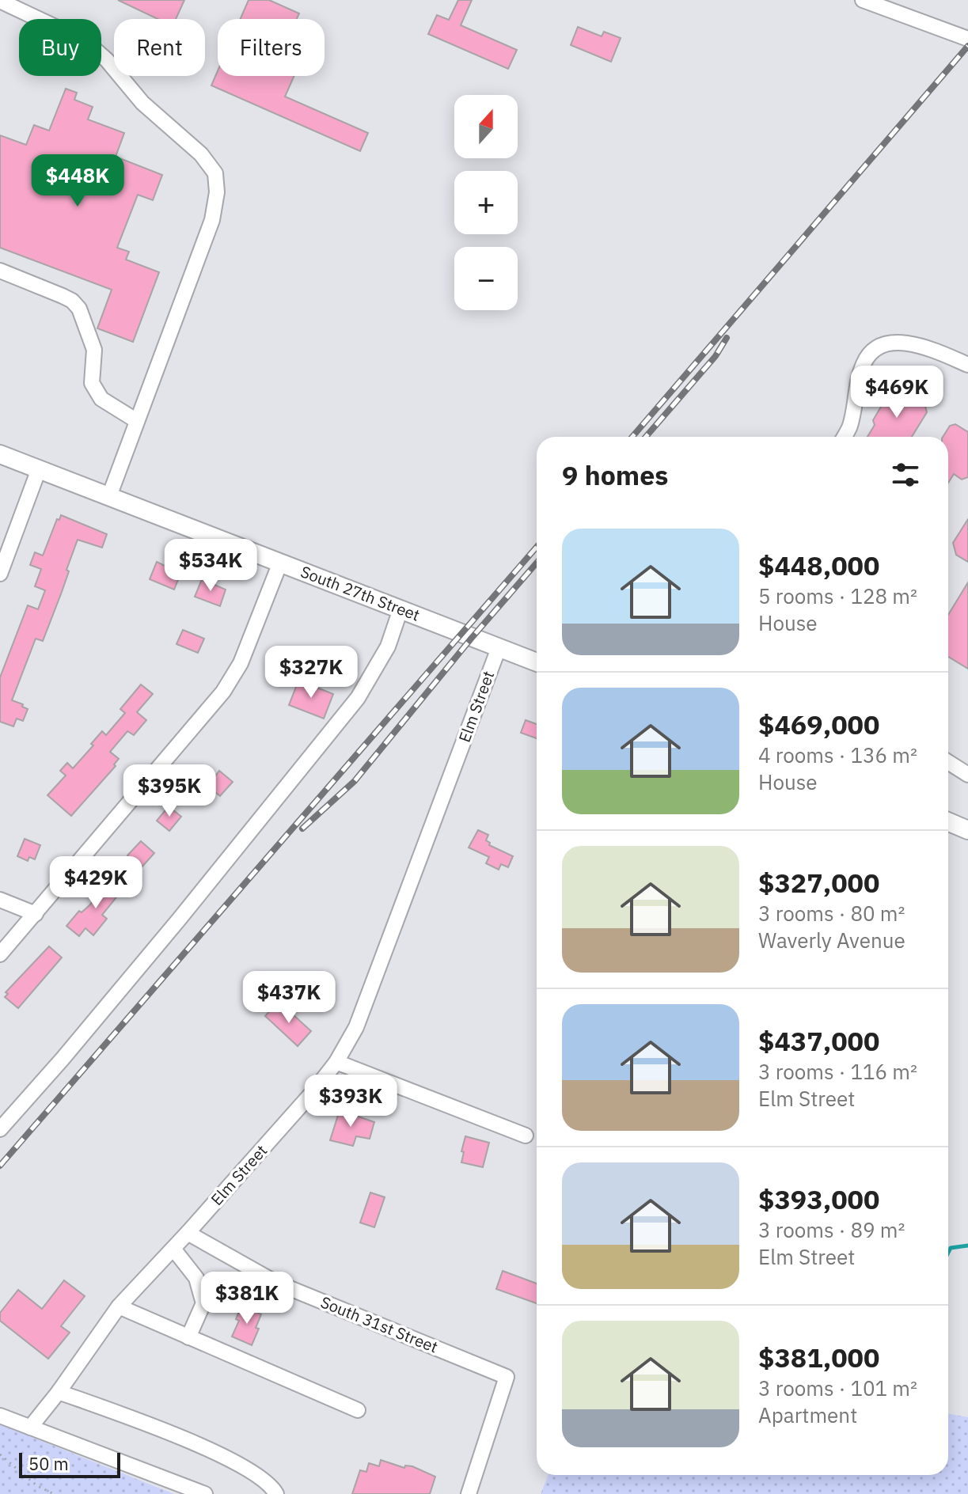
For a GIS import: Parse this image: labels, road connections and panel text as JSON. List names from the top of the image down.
{
  "streets": {
    "main road": ["South 27th Street"],
    "street": ["Elm Street", "South 31st Street"]
  },
  "crossings": [
    ["South 27th Street", "Elm Street"],
    ["Elm Street", "South 31st Street"]
  ],
  "scale_bar": "50 m",
  "north": "top",
  "page": {
    "chip": ["Buy", "Rent", "Filters"],
    "map_buttons": ["+", "−"],
    "price": [
      "$448K",
      "$469K",
      "$534K",
      "$327K",
      "$395K",
      "$429K",
      "$437K",
      "$393K",
      "$381K"
    ],
    "heading": "9 homes",
    "list": [
      {
        "name": "$448,000",
        "note": "5 rooms · 128 m² · House"
      },
      {
        "name": "$469,000",
        "note": "4 rooms · 136 m² · House"
      },
      {
        "name": "$327,000",
        "note": "3 rooms · 80 m² · Waverly Avenue"
      },
      {
        "name": "$437,000",
        "note": "3 rooms · 116 m² · Elm Street"
      },
      {
        "name": "$393,000",
        "note": "3 rooms · 89 m² · Elm Street"
      },
      {
        "name": "$381,000",
        "note": "3 rooms · 101 m² · Apartment"
      }
    ],
    "scale": "50 m"
  }
}
